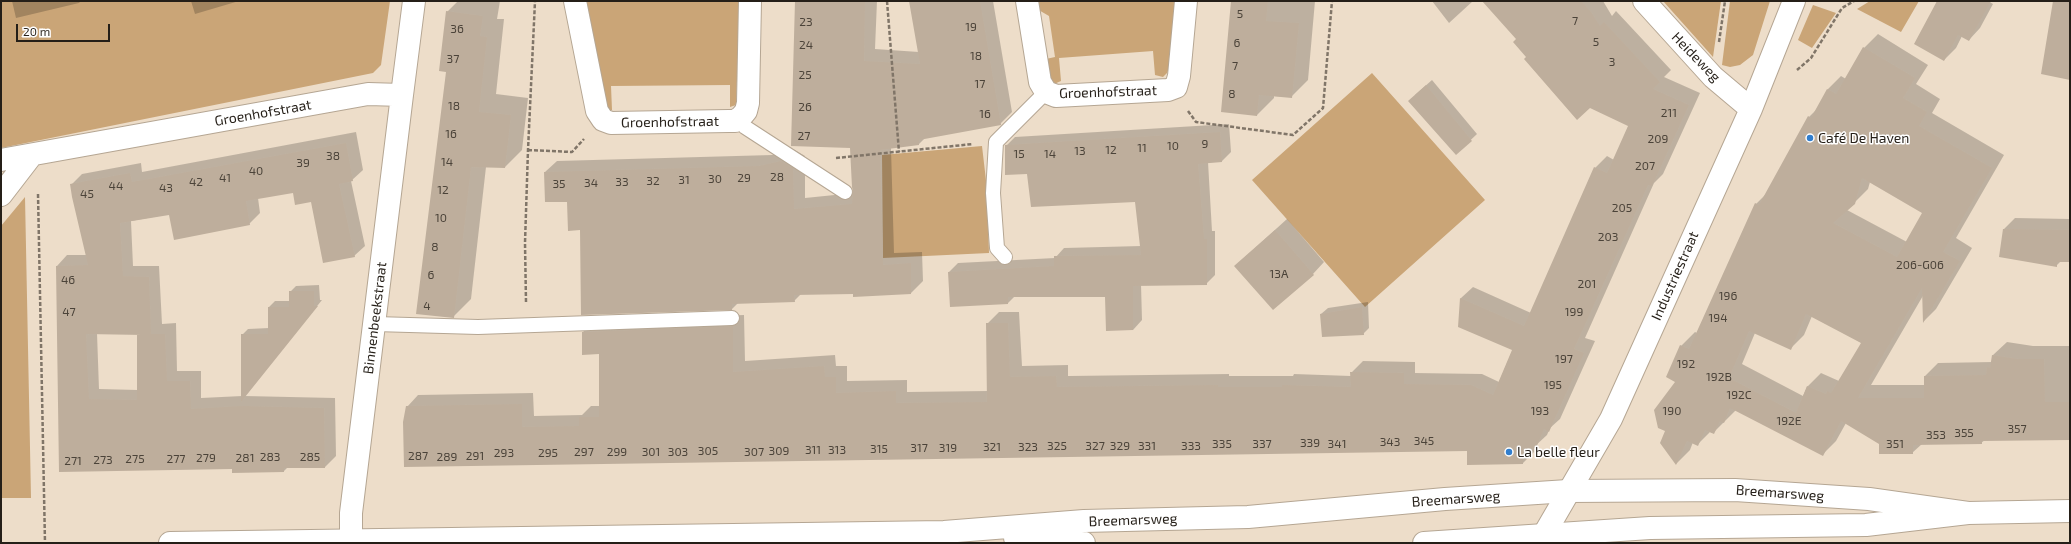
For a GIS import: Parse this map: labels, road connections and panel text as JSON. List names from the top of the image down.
{
  "streets": {
    "main road": [
      "Heideweg",
      "Groenhofstraat",
      "Industriestraat",
      "Binnenbeekstraat",
      "Breemarsweg"
    ]
  },
  "crossings": [
    ["Heideweg", "Industriestraat"],
    ["Groenhofstraat", "Binnenbeekstraat"],
    ["Industriestraat", "Breemarsweg"],
    ["Binnenbeekstraat", "Breemarsweg"]
  ],
  "places": ["Café De Haven", "La belle fleur"],
  "house_numbers": [
    "5",
    "7",
    "23",
    "19",
    "36",
    "5",
    "6",
    "24",
    "18",
    "37",
    "3",
    "7",
    "25",
    "17",
    "8",
    "18",
    "26",
    "211",
    "16",
    "16",
    "27",
    "209",
    "9",
    "10",
    "11",
    "12",
    "13",
    "15",
    "14",
    "38",
    "14",
    "39",
    "207",
    "40",
    "28",
    "41",
    "29",
    "30",
    "31",
    "32",
    "42",
    "33",
    "34",
    "35",
    "44",
    "43",
    "12",
    "45",
    "205",
    "10",
    "203",
    "8",
    "206-G06",
    "13A",
    "6",
    "46",
    "201",
    "196",
    "4",
    "47",
    "199",
    "194",
    "197",
    "192",
    "192B",
    "195",
    "192C",
    "193",
    "190",
    "192E",
    "357",
    "355",
    "353",
    "345",
    "343",
    "339",
    "335",
    "337",
    "341",
    "351",
    "325",
    "327",
    "329",
    "331",
    "333",
    "321",
    "323",
    "317",
    "319",
    "315",
    "311",
    "313",
    "305",
    "309",
    "297",
    "299",
    "301",
    "303",
    "307",
    "293",
    "295",
    "287",
    "291",
    "283",
    "285",
    "289",
    "279",
    "281",
    "275",
    "277",
    "273",
    "271"
  ],
  "scale_bar": "20 m"
}
